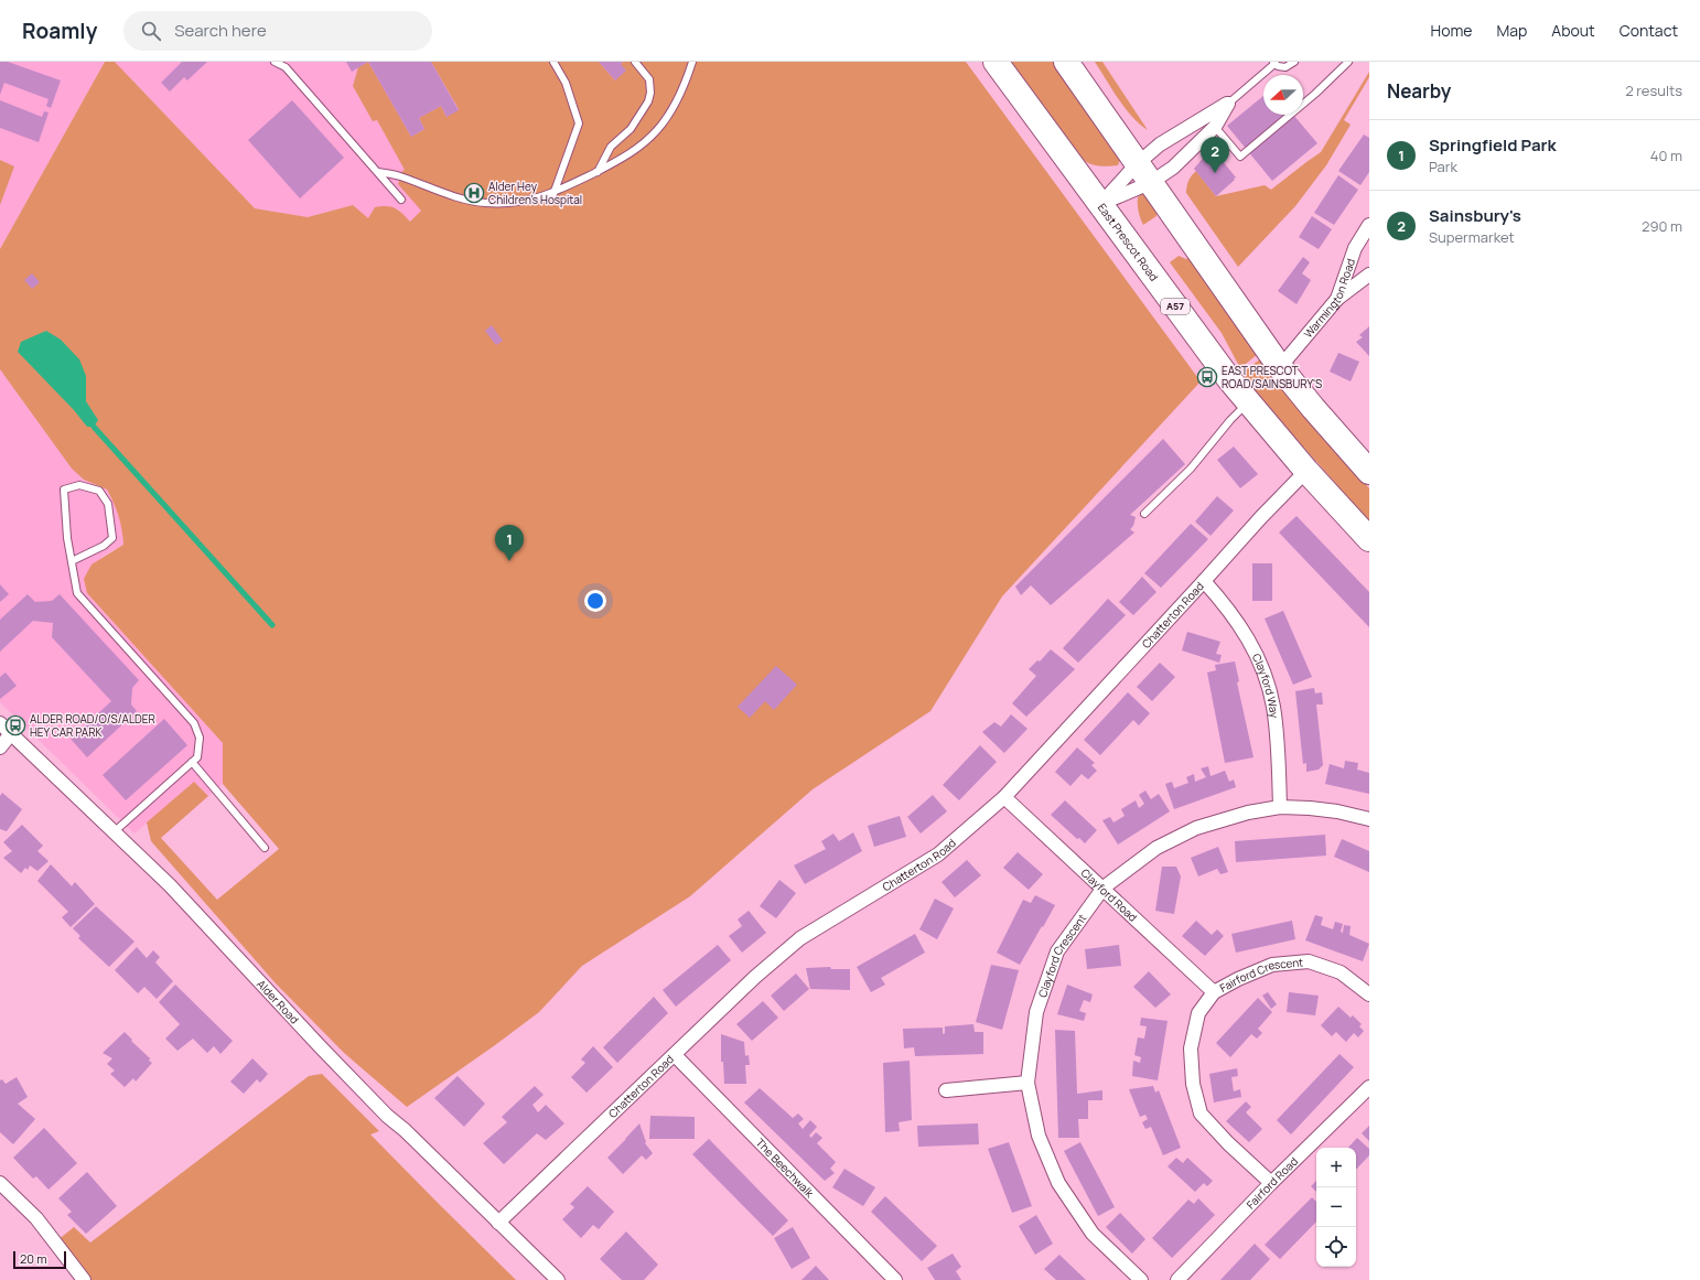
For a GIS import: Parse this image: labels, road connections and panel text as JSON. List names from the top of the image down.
{
  "streets": {
    "highway": ["East Prescot Road", "A57"],
    "street": [
      "Warmington Road",
      "Chatterton Road",
      "Clayford Way",
      "Clayford Road",
      "Clayford Crescent",
      "Fairford Crescent",
      "Alder Road",
      "The Beechwalk",
      "Fairford Road"
    ]
  },
  "crossings": [
    ["East Prescot Road", "Chatterton Road"],
    ["Chatterton Road", "Clayford Way"],
    ["Chatterton Road", "Clayford Road"],
    ["Chatterton Road", "Alder Road"],
    ["Chatterton Road", "The Beechwalk"],
    ["Clayford Way", "Clayford Crescent"],
    ["Clayford Road", "Clayford Crescent"],
    ["Clayford Road", "Fairford Crescent"],
    ["Fairford Crescent", "Fairford Road"]
  ],
  "places": {
    "hospital": ["Alder Hey Children's Hospital"],
    "bus stop": ["EAST PRESCOT ROAD/SAINSBURY'S", "ALDER ROAD/O/S/ALDER HEY CAR PARK"]
  },
  "scale_bar": "20 m",
  "north": "left",
  "page": {
    "header": "Roamly",
    "search": "Search here",
    "nav": [
      "Home",
      "Map",
      "About",
      "Contact"
    ],
    "heading": ["Nearby", "2 results"],
    "list": [
      {
        "mark": "1",
        "name": "Springfield Park",
        "note": "Park",
        "value": "40 m"
      },
      {
        "mark": "2",
        "name": "Sainsbury's",
        "note": "Supermarket",
        "value": "290 m"
      }
    ],
    "pins": ["2", "1"],
    "map_buttons": ["+", "−"],
    "scale": "20 m"
  }
}
